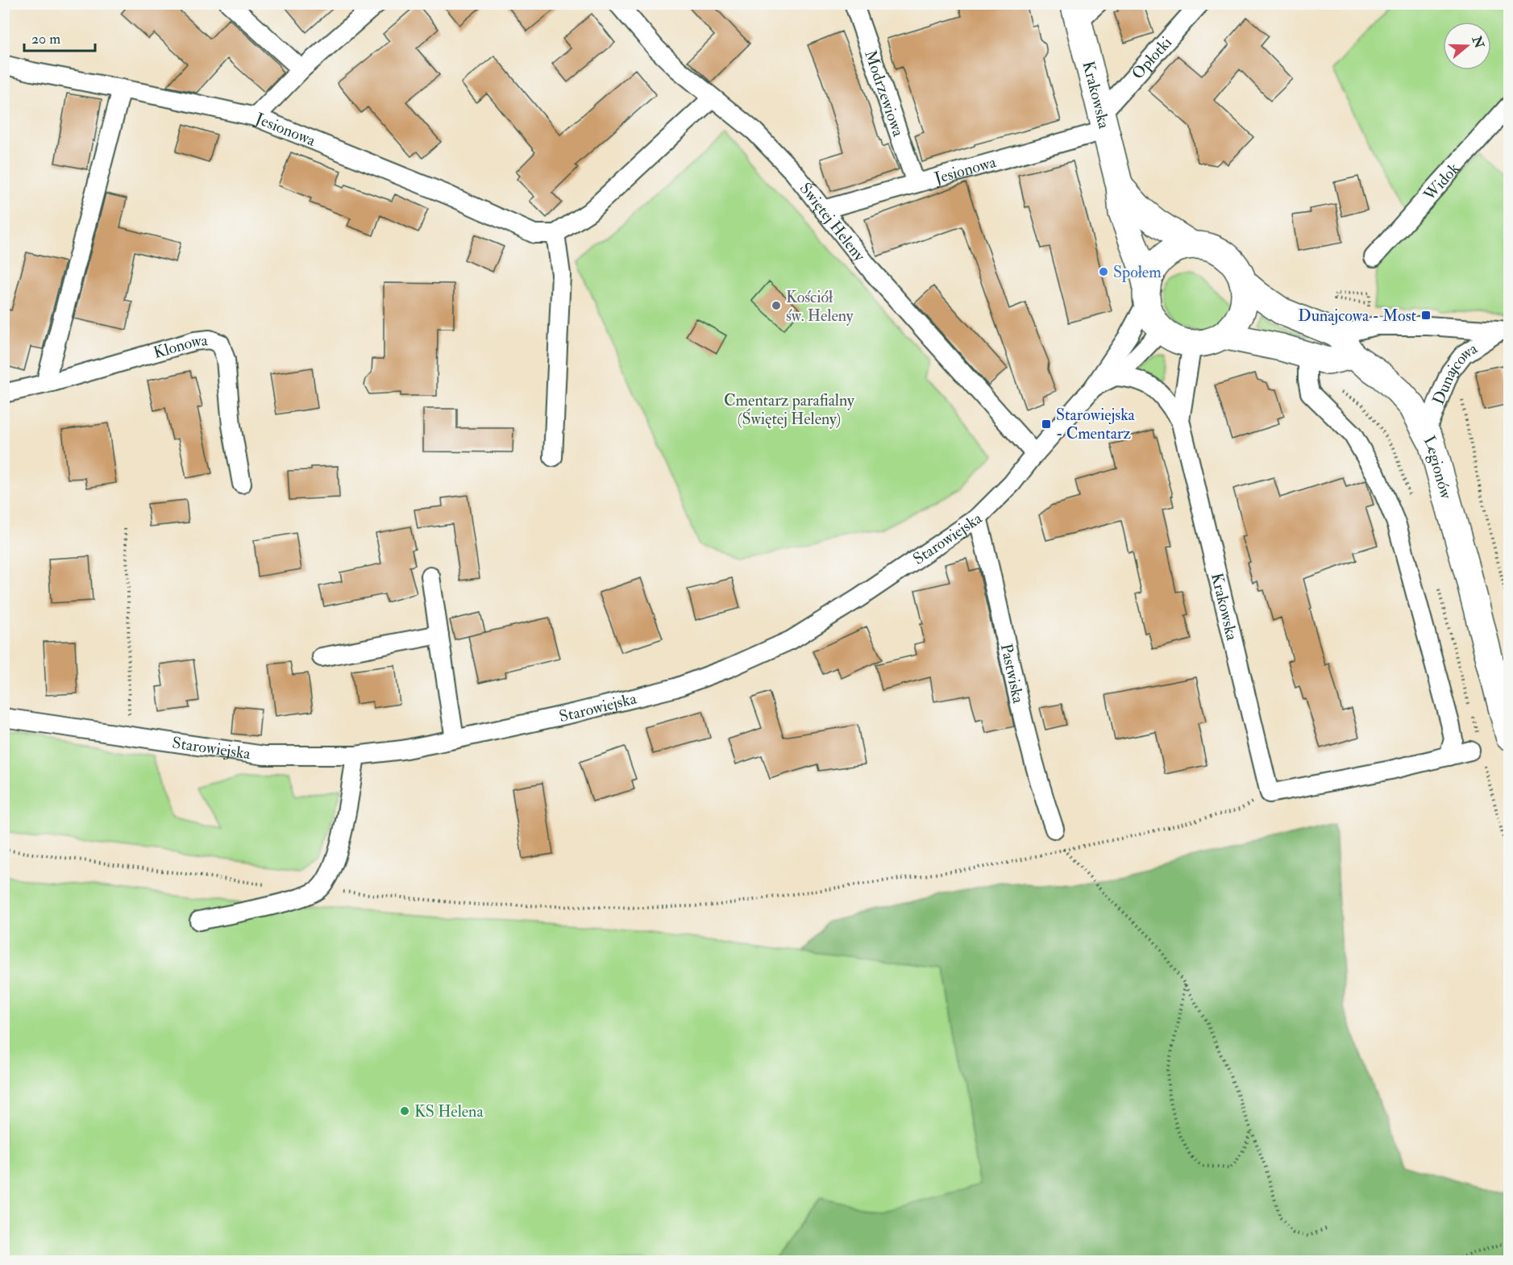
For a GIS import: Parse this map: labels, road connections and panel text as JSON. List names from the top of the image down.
{
  "streets": {
    "main road": ["Krakowska", "Legionów"],
    "street": [
      "Opłotki",
      "Modrzewiowa",
      "Jesionowa",
      "Widok",
      "Świętej Heleny",
      "Klonowa",
      "Dunajcowa",
      "Starowiejska",
      "Pastwiska"
    ]
  },
  "crossings": [
    ["Opłotki", "Krakowska"],
    ["Opłotki", "Jesionowa"],
    ["Modrzewiowa", "Jesionowa"],
    ["Krakowska", "Jesionowa"],
    ["Krakowska", "Starowiejska"],
    ["Jesionowa", "Świętej Heleny"],
    ["Świętej Heleny", "Starowiejska"],
    ["Dunajcowa", "Legionów"],
    ["Starowiejska", "Pastwiska"]
  ],
  "parks": ["Cmentarz parafialny (Świętej Heleny)"],
  "places": {
    "other": ["Społem", "Kościół św. Heleny", "KS Helena"],
    "transit": ["Dunajcowa - Most", "Starowiejska - Cmentarz"]
  },
  "scale_bar": "20 m",
  "north": "right"
}
